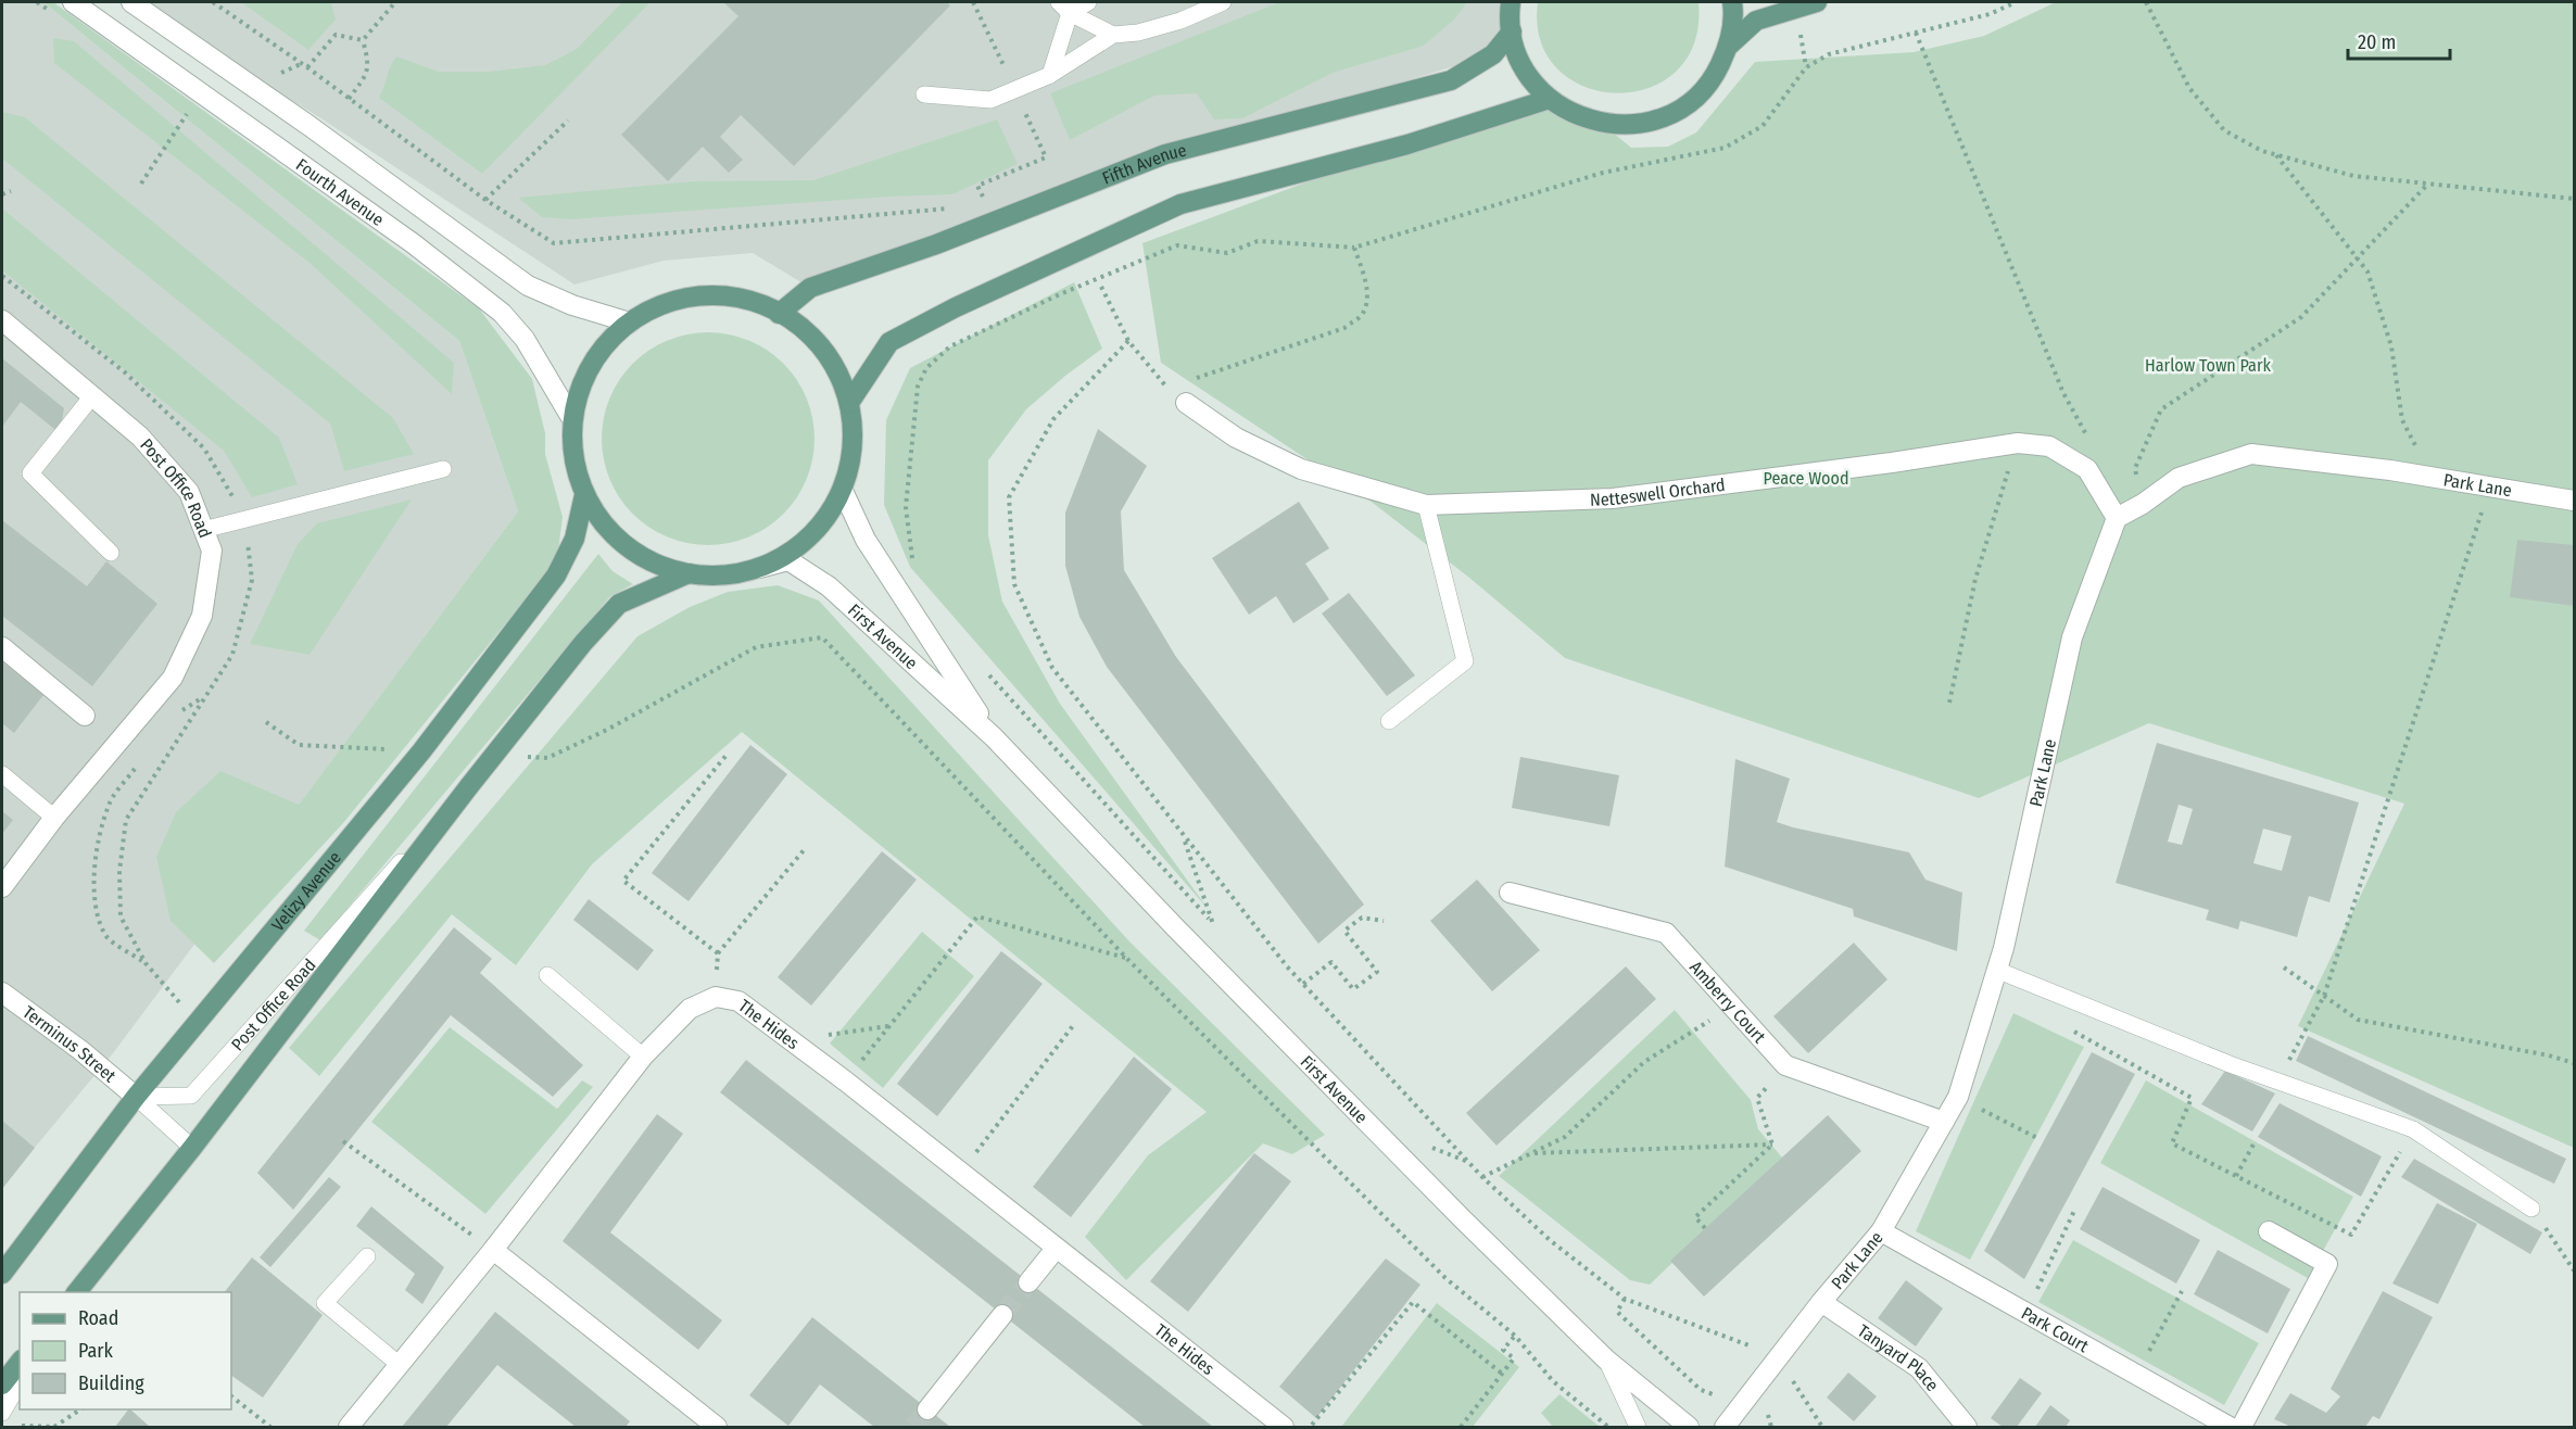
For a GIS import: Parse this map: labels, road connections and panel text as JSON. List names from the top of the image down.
{
  "streets": {
    "main road": ["Fifth Avenue", "Velizy Avenue"],
    "street": [
      "Fourth Avenue",
      "Park Lane",
      "Post Office Road",
      "Netteswell Orchard",
      "First Avenue",
      "Amberry Court",
      "The Hides",
      "Terminus Street",
      "Park Court",
      "Tanyard Place"
    ]
  },
  "crossings": [
    ["Park Lane", "Netteswell Orchard"],
    ["Park Lane", "Amberry Court"],
    ["Park Lane", "Park Court"],
    ["Park Lane", "Tanyard Place"],
    ["Post Office Road", "Velizy Avenue"],
    ["Post Office Road", "Terminus Street"],
    ["Velizy Avenue", "Terminus Street"]
  ],
  "parks": ["Harlow Town Park", "Peace Wood"],
  "legend": ["Road", "Park", "Building"],
  "scale_bar": "20 m"
}
